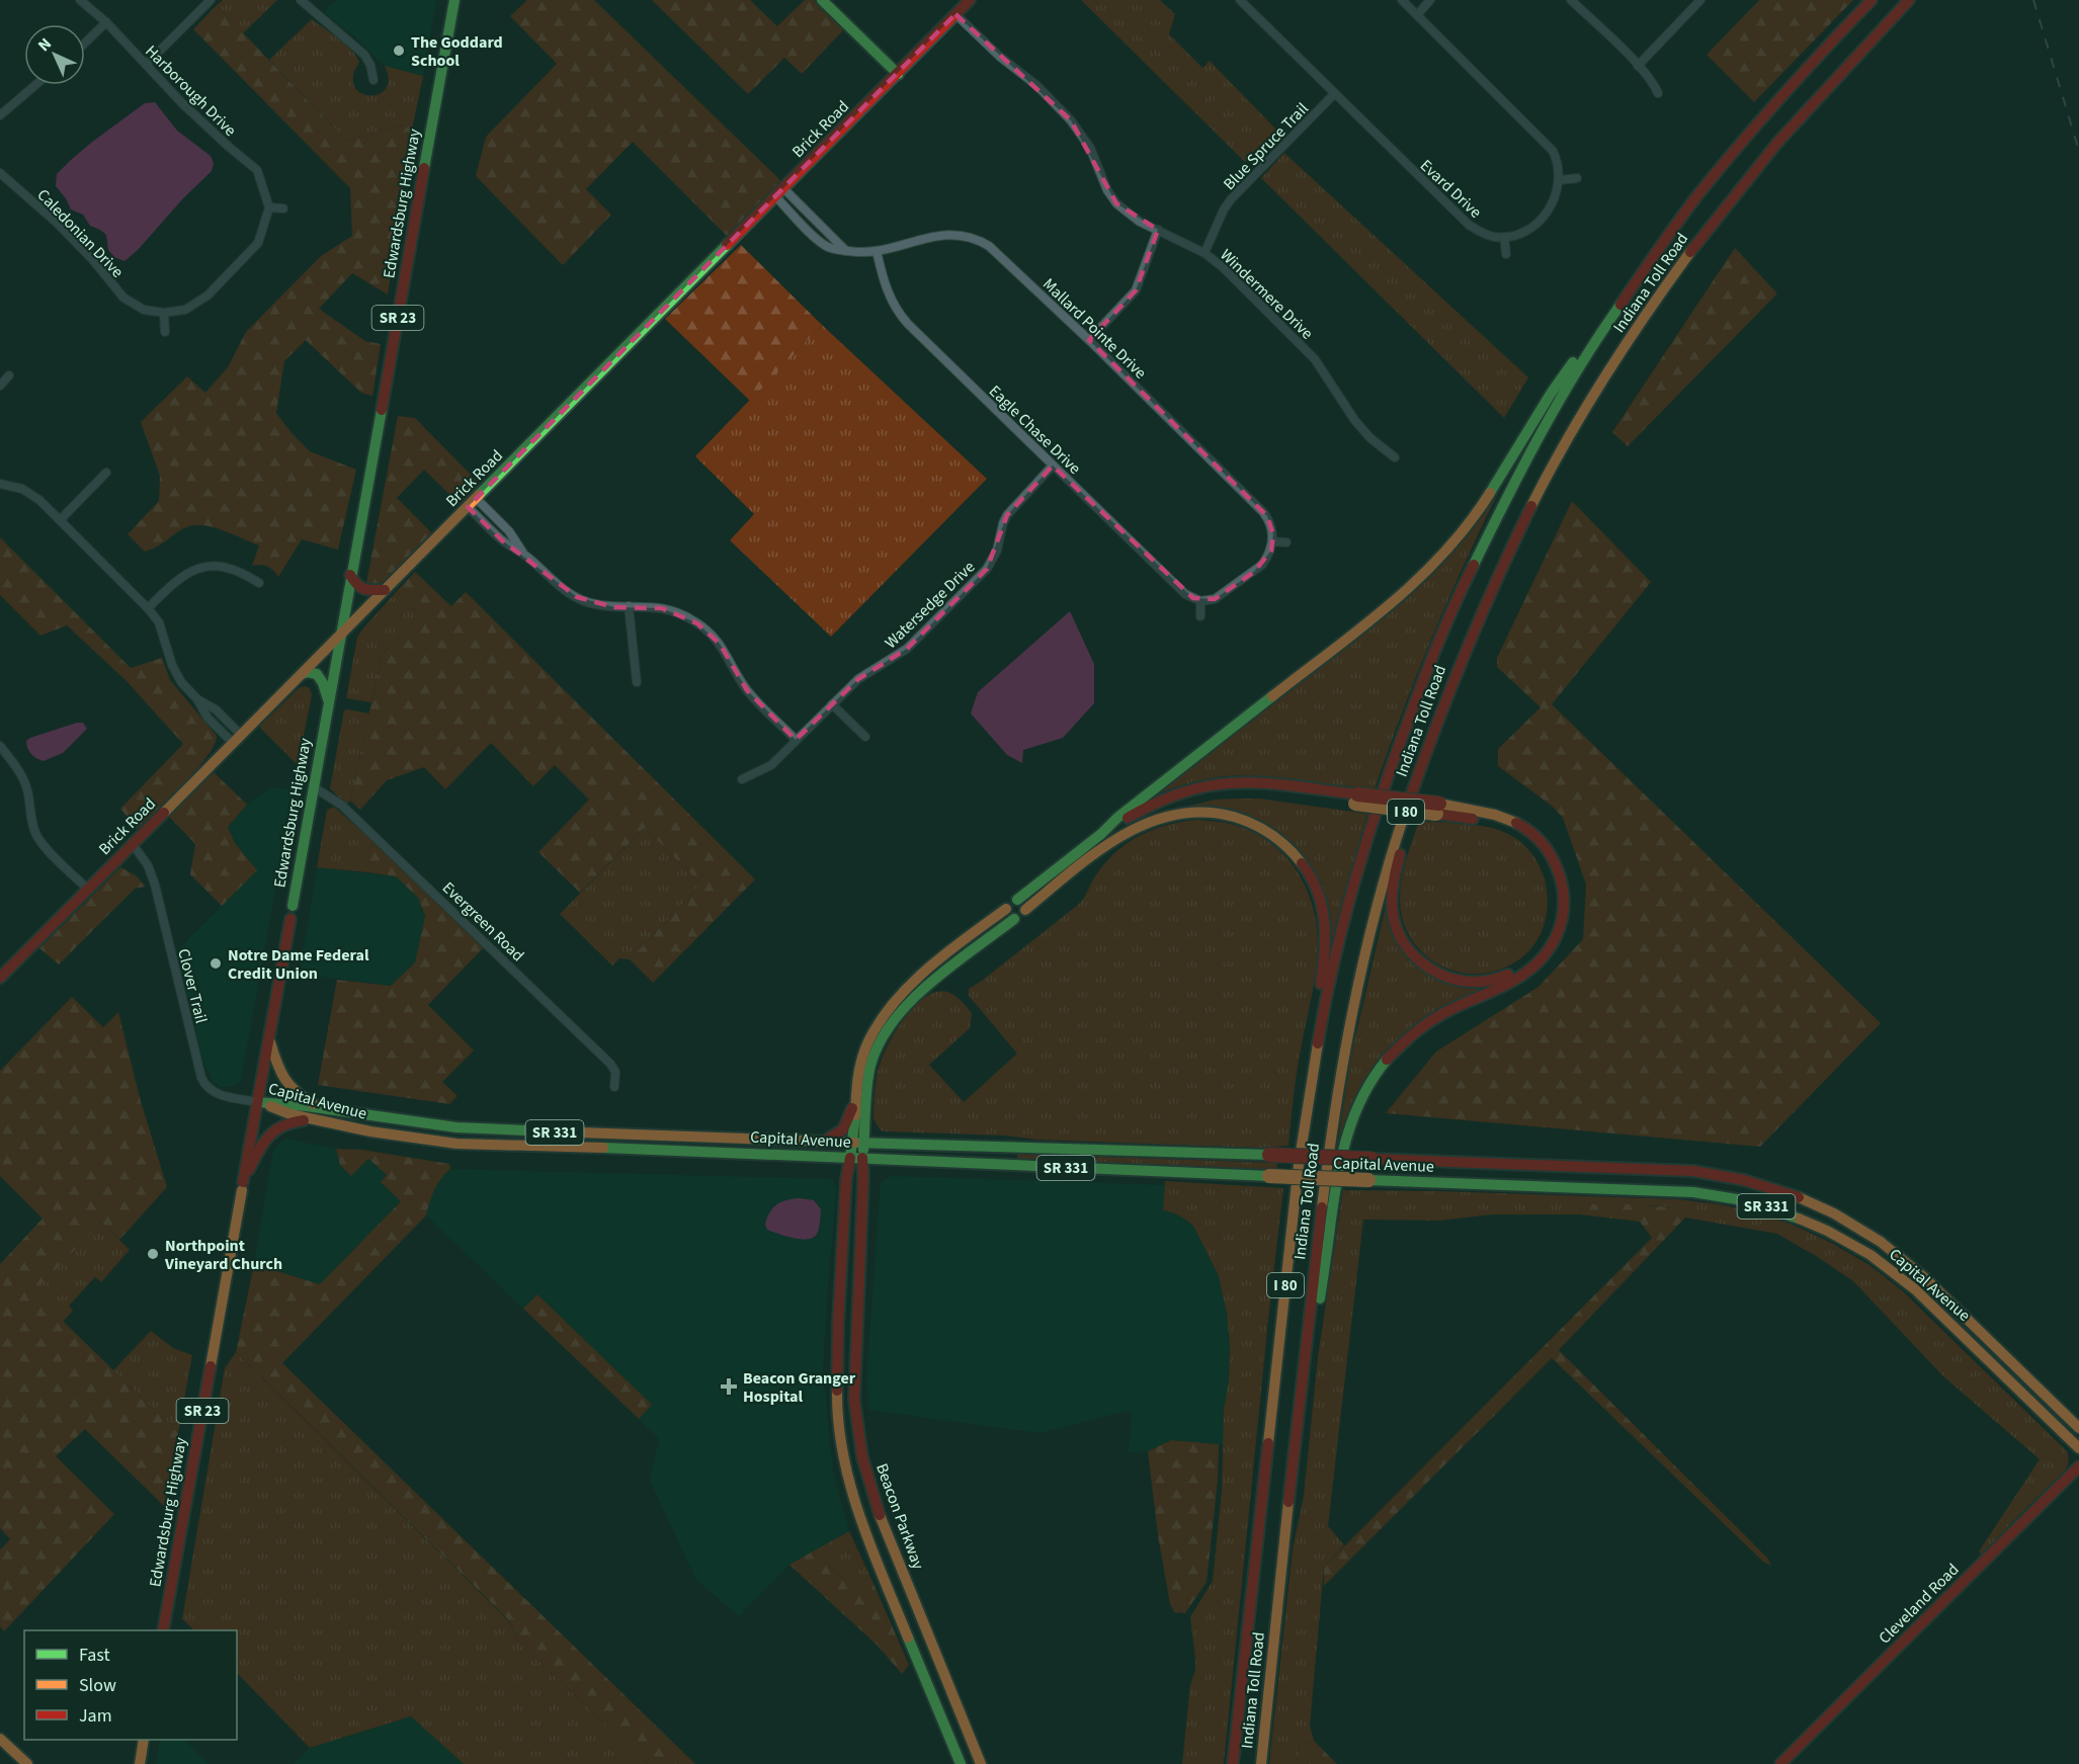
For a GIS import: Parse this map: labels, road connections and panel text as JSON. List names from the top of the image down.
{
  "streets": {
    "main road": [
      "Brick Road",
      "Edwardsburg Highway",
      "Indiana Toll Road",
      "SR 23",
      "I 80",
      "Capital Avenue",
      "SR 331",
      "Beacon Parkway",
      "Cleveland Road"
    ],
    "street": [
      "Harborough Drive",
      "Blue Spruce Trail",
      "Evard Drive",
      "Caledonian Drive",
      "Windermere Drive",
      "Mallard Pointe Drive",
      "Eagle Chase Drive",
      "Watersedge Drive",
      "Evergreen Road",
      "Clover Trail"
    ]
  },
  "crossings": [
    ["Brick Road", "Edwardsburg Highway"],
    ["Brick Road", "Windermere Drive"],
    ["Brick Road", "Mallard Pointe Drive"],
    ["Brick Road", "Clover Trail"],
    ["Blue Spruce Trail", "Evard Drive"],
    ["Blue Spruce Trail", "Windermere Drive"],
    ["Edwardsburg Highway", "Evergreen Road"],
    ["Edwardsburg Highway", "Clover Trail"],
    ["Edwardsburg Highway", "Capital Avenue"],
    ["Mallard Pointe Drive", "Eagle Chase Drive"],
    ["Eagle Chase Drive", "Watersedge Drive"],
    ["Clover Trail", "Capital Avenue"],
    ["Capital Avenue", "Beacon Parkway"]
  ],
  "places": {
    "other": ["The Goddard School", "Notre Dame Federal Credit Union", "Northpoint Vineyard Church"],
    "health": ["Beacon Granger Hospital"]
  },
  "legend": ["Fast", "Slow", "Jam"],
  "north": "top left"
}
